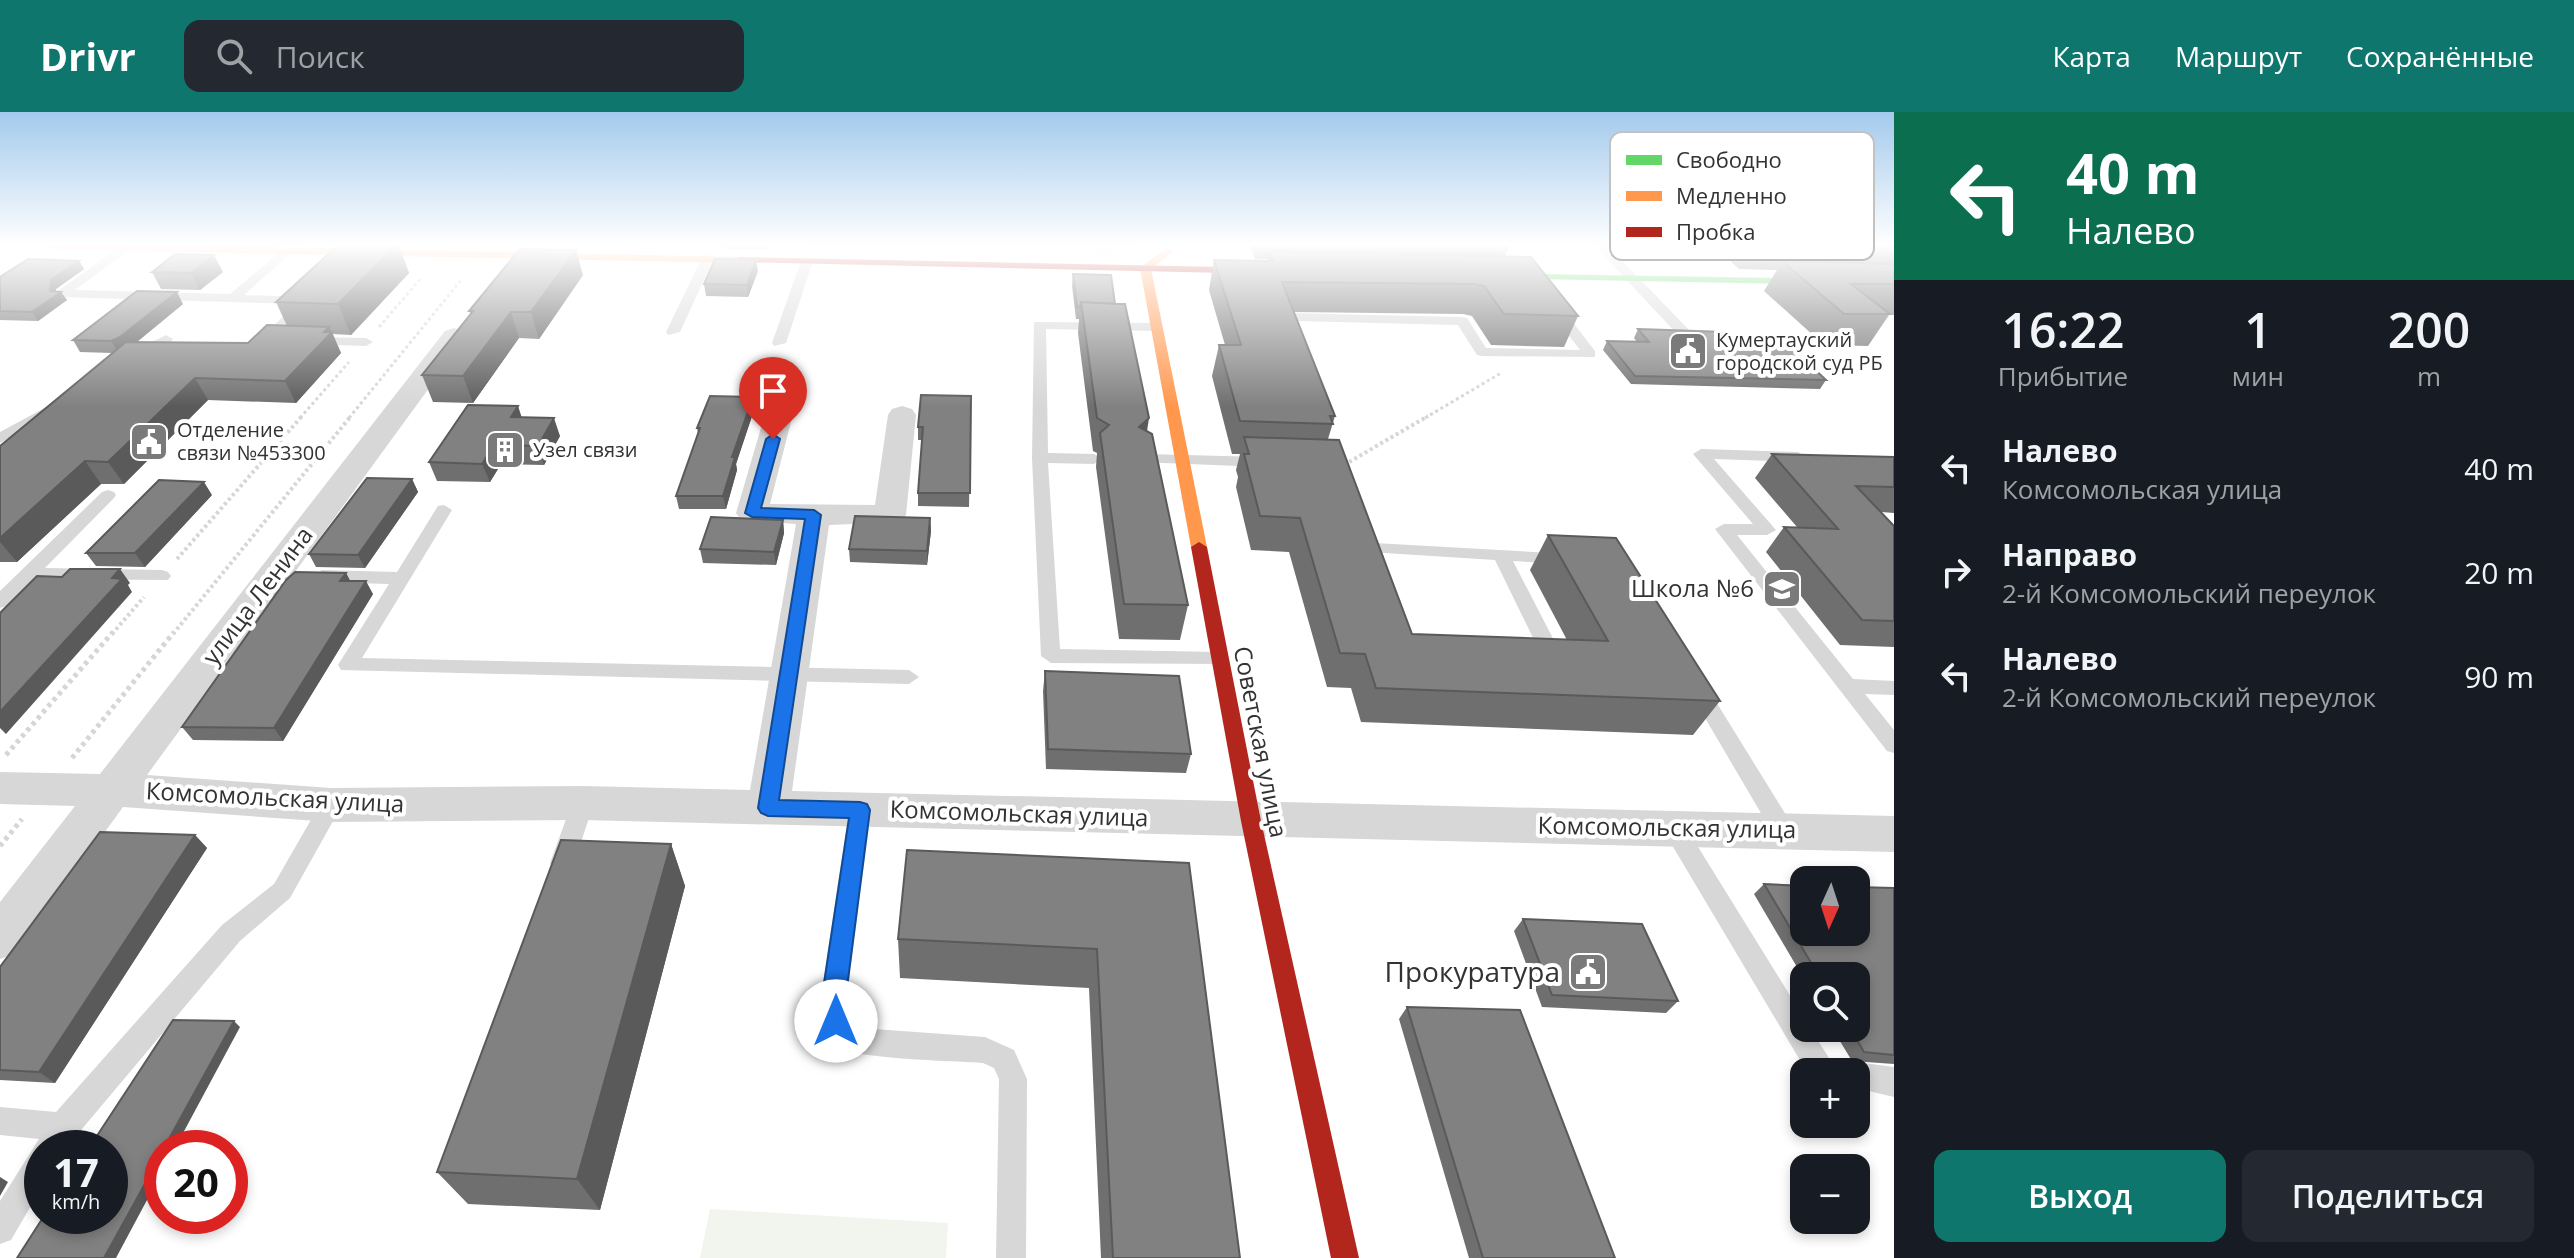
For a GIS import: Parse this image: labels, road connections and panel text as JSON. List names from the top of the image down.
{
  "streets": {
    "main road": ["Советская улица"],
    "street": ["улица Ленина", "Комсомольская улица"]
  },
  "crossings": [
    ["улица Ленина", "Комсомольская улица"],
    ["Советская улица", "Комсомольская улица"]
  ],
  "places": {
    "public building": ["Кумертауский городской суд РБ", "Отделение связи №453300", "Прокуратура"],
    "building": ["Узел связи"],
    "school or university": ["Школа №6"]
  },
  "legend": ["Свободно", "Медленно", "Пробка"],
  "north": "bottom",
  "page": {
    "header": "Drivr",
    "search": "Поиск",
    "nav": ["Карта", "Маршрут", "Сохранённые"],
    "turn": ["40 m", "Налево"],
    "eta": [
      "16:22",
      "Прибытие",
      "1",
      "мин",
      "200",
      "m"
    ],
    "list": [
      {
        "name": "Налево",
        "note": "Комсомольская улица",
        "value": "40 m"
      },
      {
        "name": "Направо",
        "note": "2-й Комсомольский переулок",
        "value": "20 m"
      },
      {
        "name": "Налево",
        "note": "2-й Комсомольский переулок",
        "value": "90 m"
      }
    ],
    "map_buttons": ["+", "−"],
    "speed": "17 km/h",
    "limit": "20",
    "buttons": ["Выход", "Поделиться"]
  }
}
